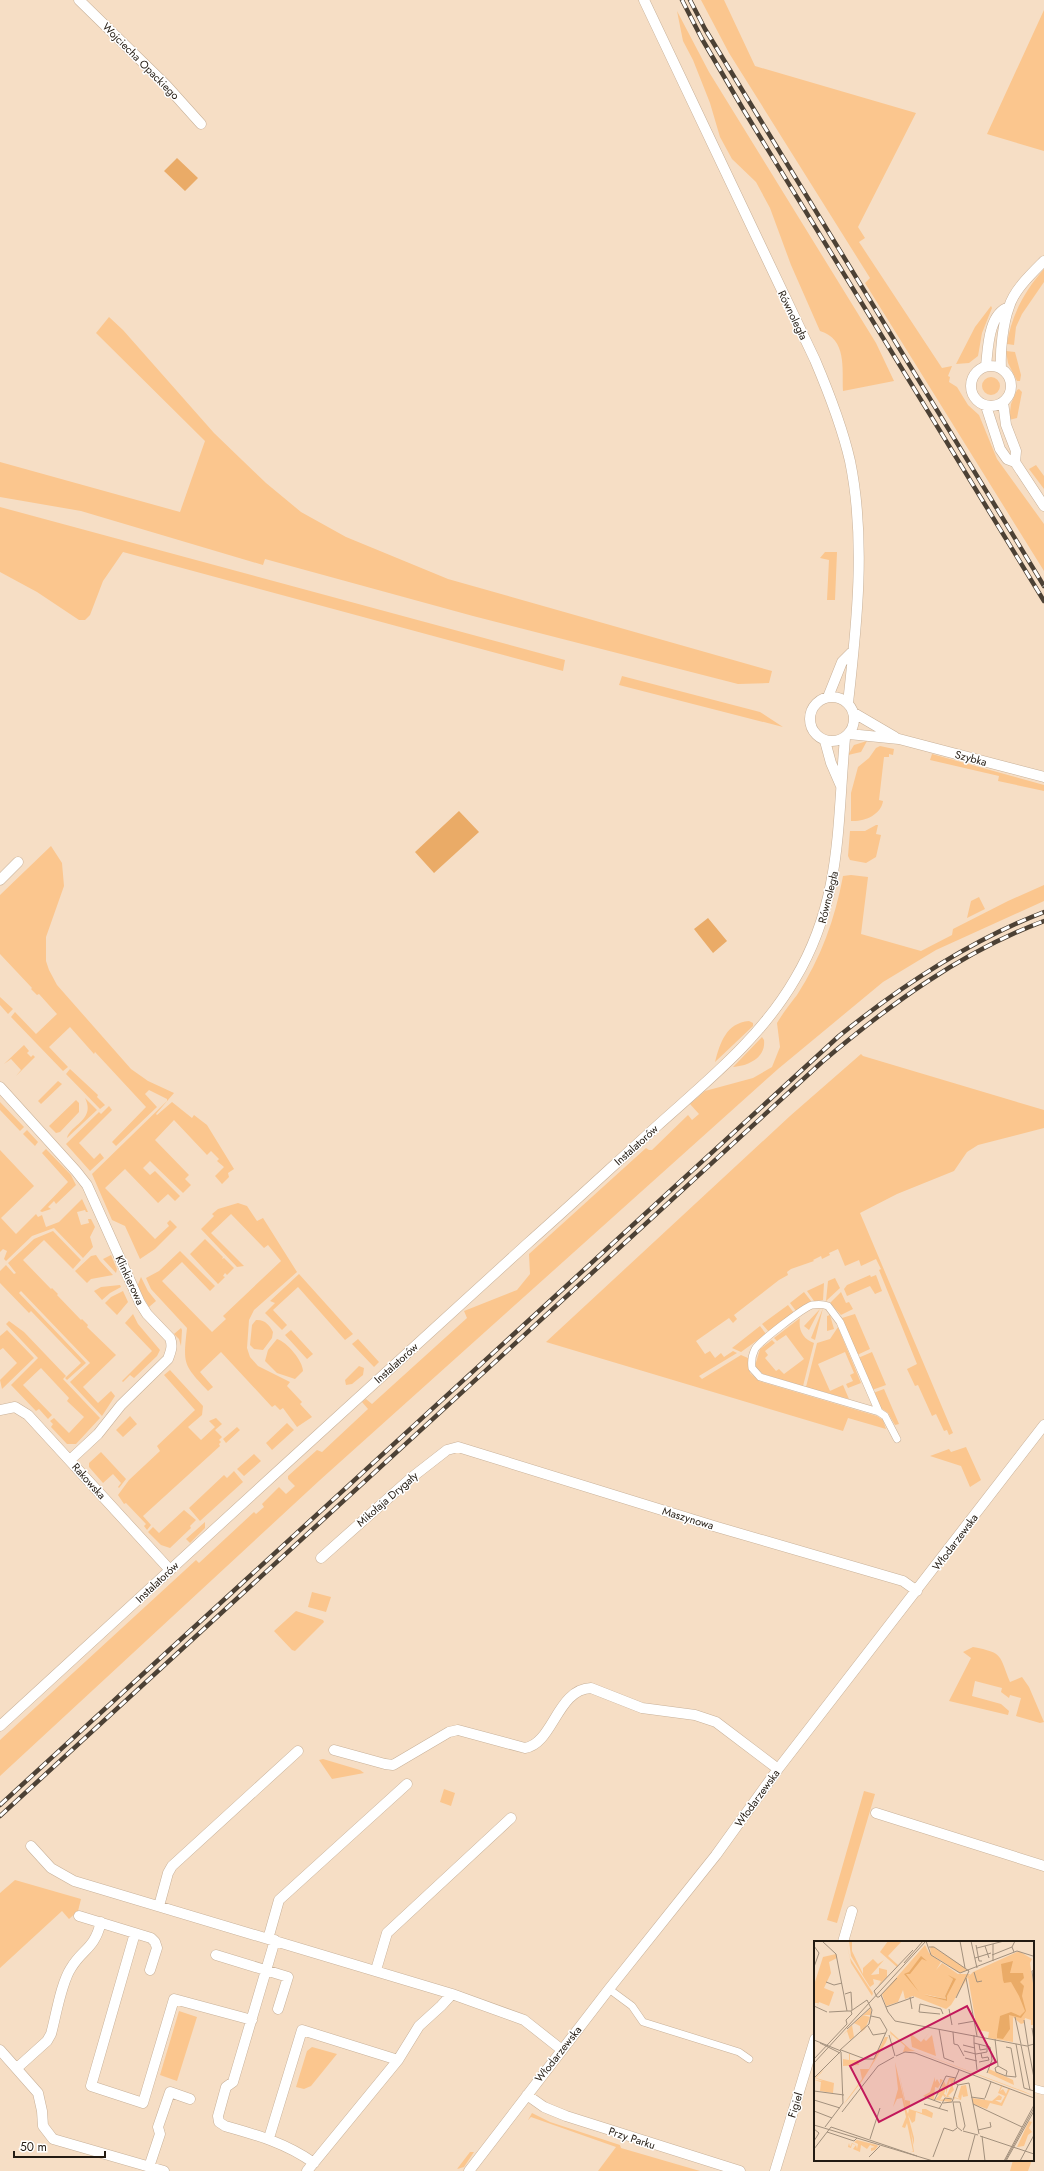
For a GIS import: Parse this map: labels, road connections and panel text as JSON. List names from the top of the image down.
{
  "streets": {
    "street": [
      "Wojciecha Opackiego",
      "Równoległa",
      "Szybka",
      "Instalatorów",
      "Klinkierowa",
      "Rakowska",
      "Mikołaja Drygały",
      "Maszynowa",
      "Włodarzewska",
      "Figiel",
      "Przy Parku"
    ]
  },
  "crossings": [
    ["Równoległa", "Szybka"],
    ["Równoległa", "Instalatorów"],
    ["Instalatorów", "Rakowska"],
    ["Klinkierowa", "Rakowska"],
    ["Mikołaja Drygały", "Maszynowa"],
    ["Maszynowa", "Włodarzewska"],
    ["Włodarzewska", "Przy Parku"]
  ],
  "scale_bar": "50 m"
}
